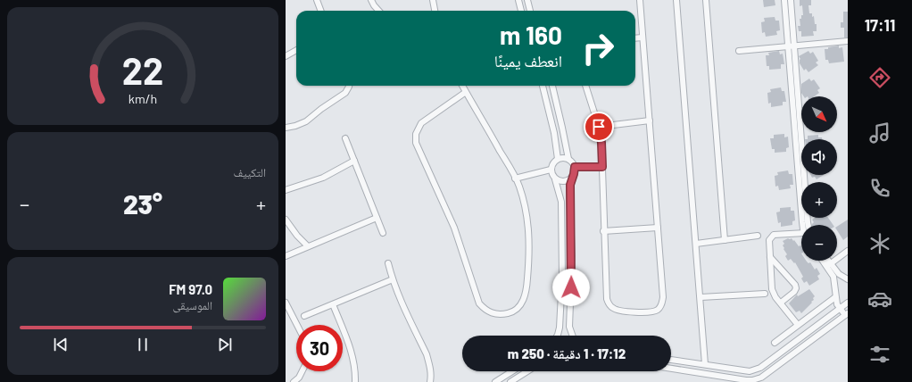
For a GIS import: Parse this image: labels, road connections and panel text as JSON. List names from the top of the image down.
{
  "north": "bottom right",
  "page": {
    "tabs": "17:11",
    "turn": ["160 m", "انعطف يمينًا"],
    "map_buttons": ["+", "−"],
    "tile": "التكييف",
    "heat": ["−", "23°", "+"],
    "song": ["97.0 FM", "الموسيقى"],
    "limit": "30",
    "trip": "17:12 · 1 دقيقة · 250 m",
    "gauge": ["22", "km/h"]
  }
}
